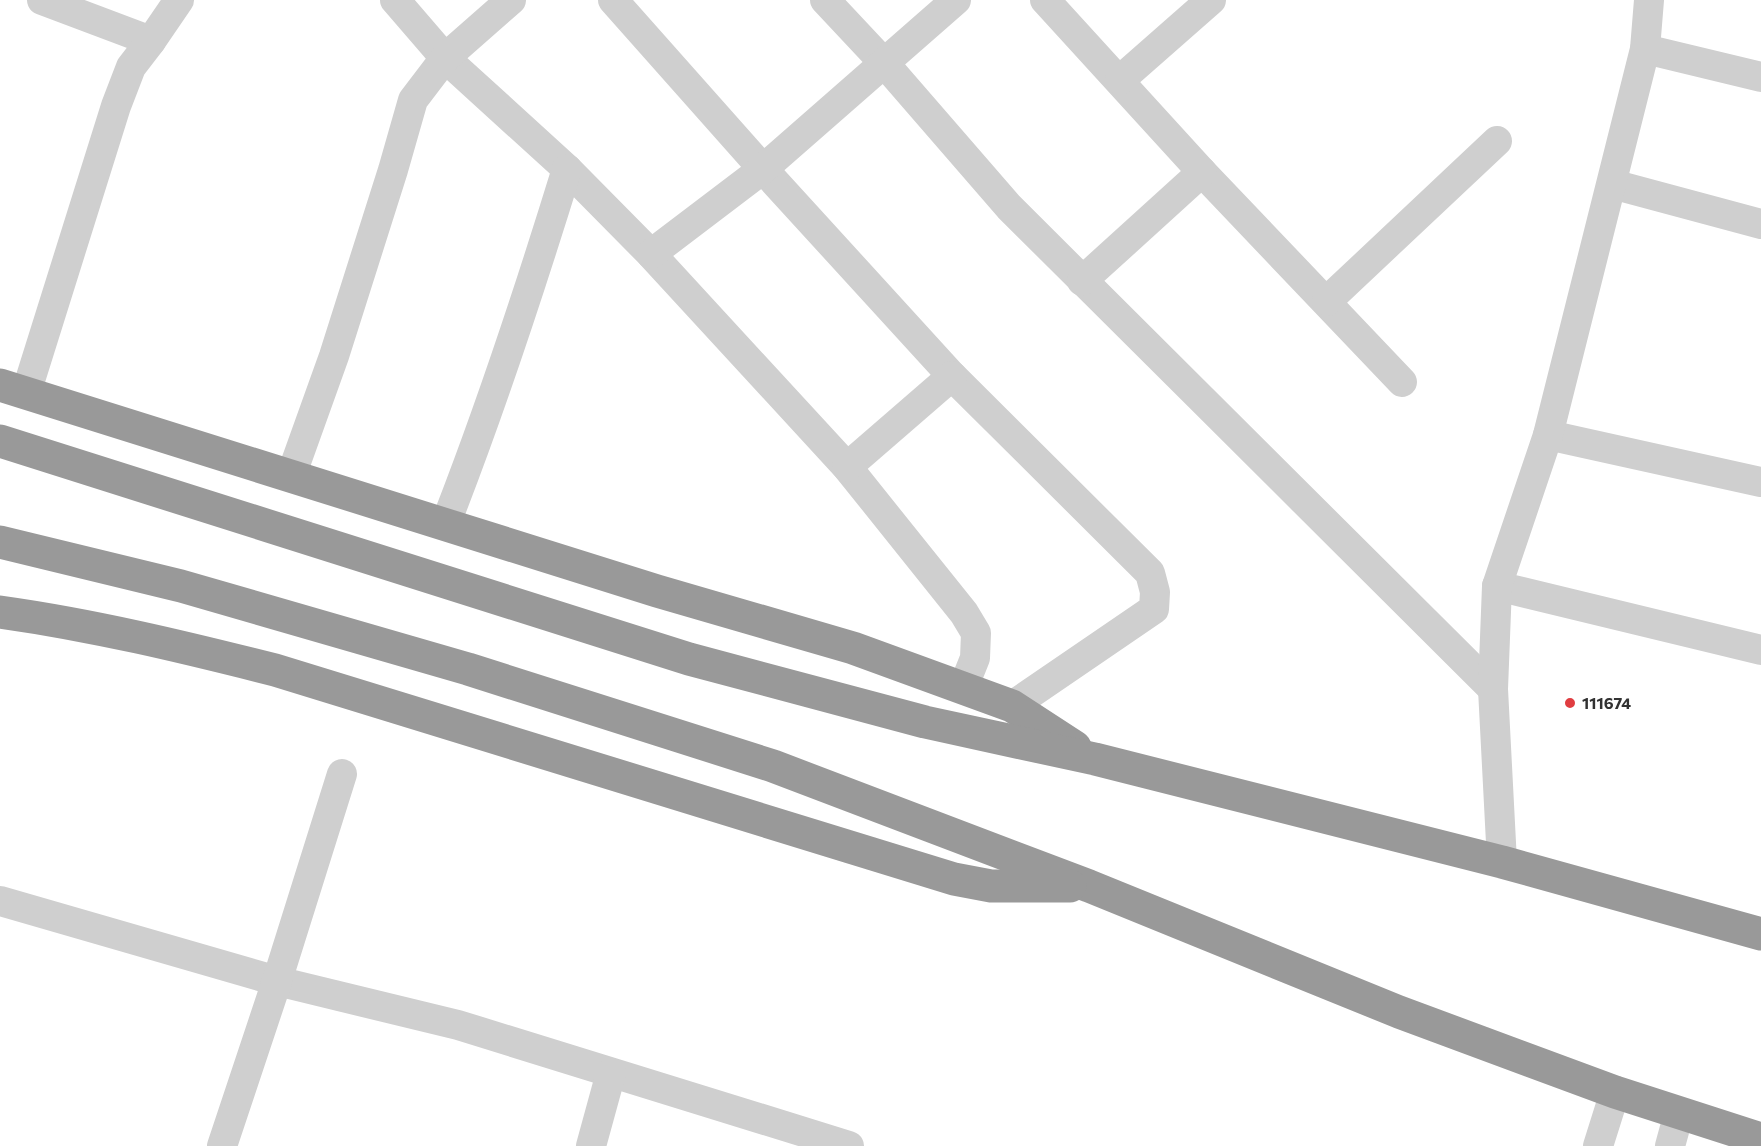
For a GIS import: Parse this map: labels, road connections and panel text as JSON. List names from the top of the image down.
{
  "places": ["111674"]
}
